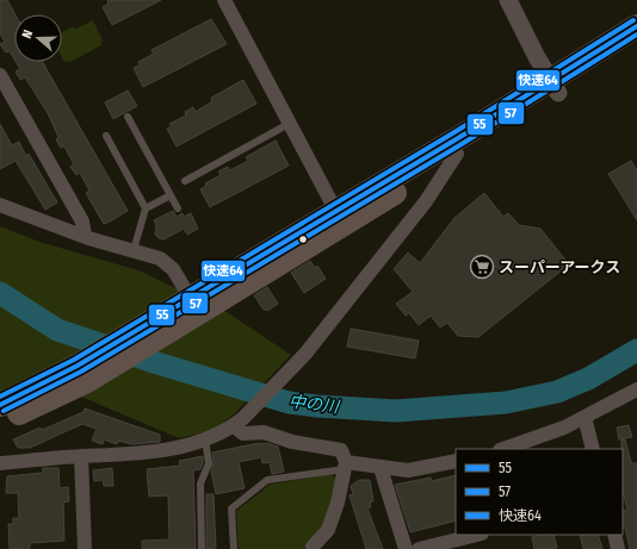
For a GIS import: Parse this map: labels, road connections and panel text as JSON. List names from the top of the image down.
{
  "water": ["中の川"],
  "places": {
    "supermarket": ["スーパーアークス"]
  },
  "lines": ["transit line 快速64", "transit line 55", "transit line 57"],
  "legend": ["55", "57", "快速64"],
  "north": "left"
}
